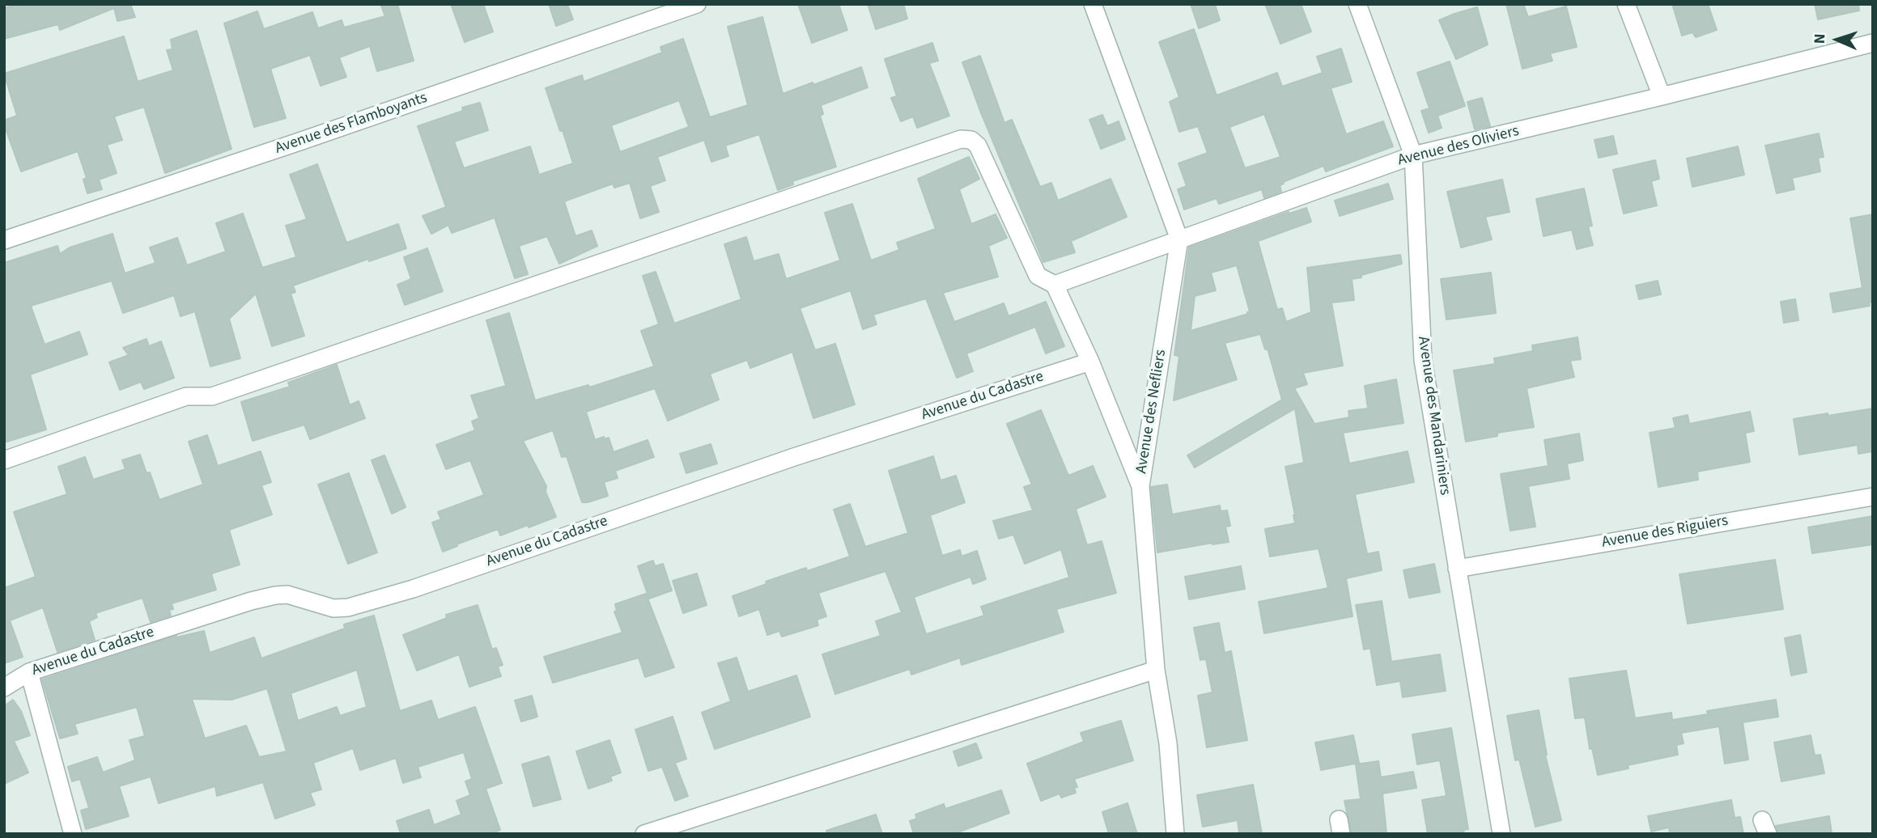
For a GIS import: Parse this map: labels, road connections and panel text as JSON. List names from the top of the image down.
{
  "streets": {
    "street": [
      "Avenue des Flamboyants",
      "Avenue des Oliviers",
      "Avenue du Cadastre",
      "Avenue des Nefliers",
      "Avenue des Mandariniers",
      "Avenue des Riguiers"
    ]
  },
  "crossings": [
    ["Avenue des Oliviers", "Avenue des Nefliers"],
    ["Avenue des Oliviers", "Avenue des Mandariniers"],
    ["Avenue des Mandariniers", "Avenue des Riguiers"]
  ],
  "north": "left"
}
